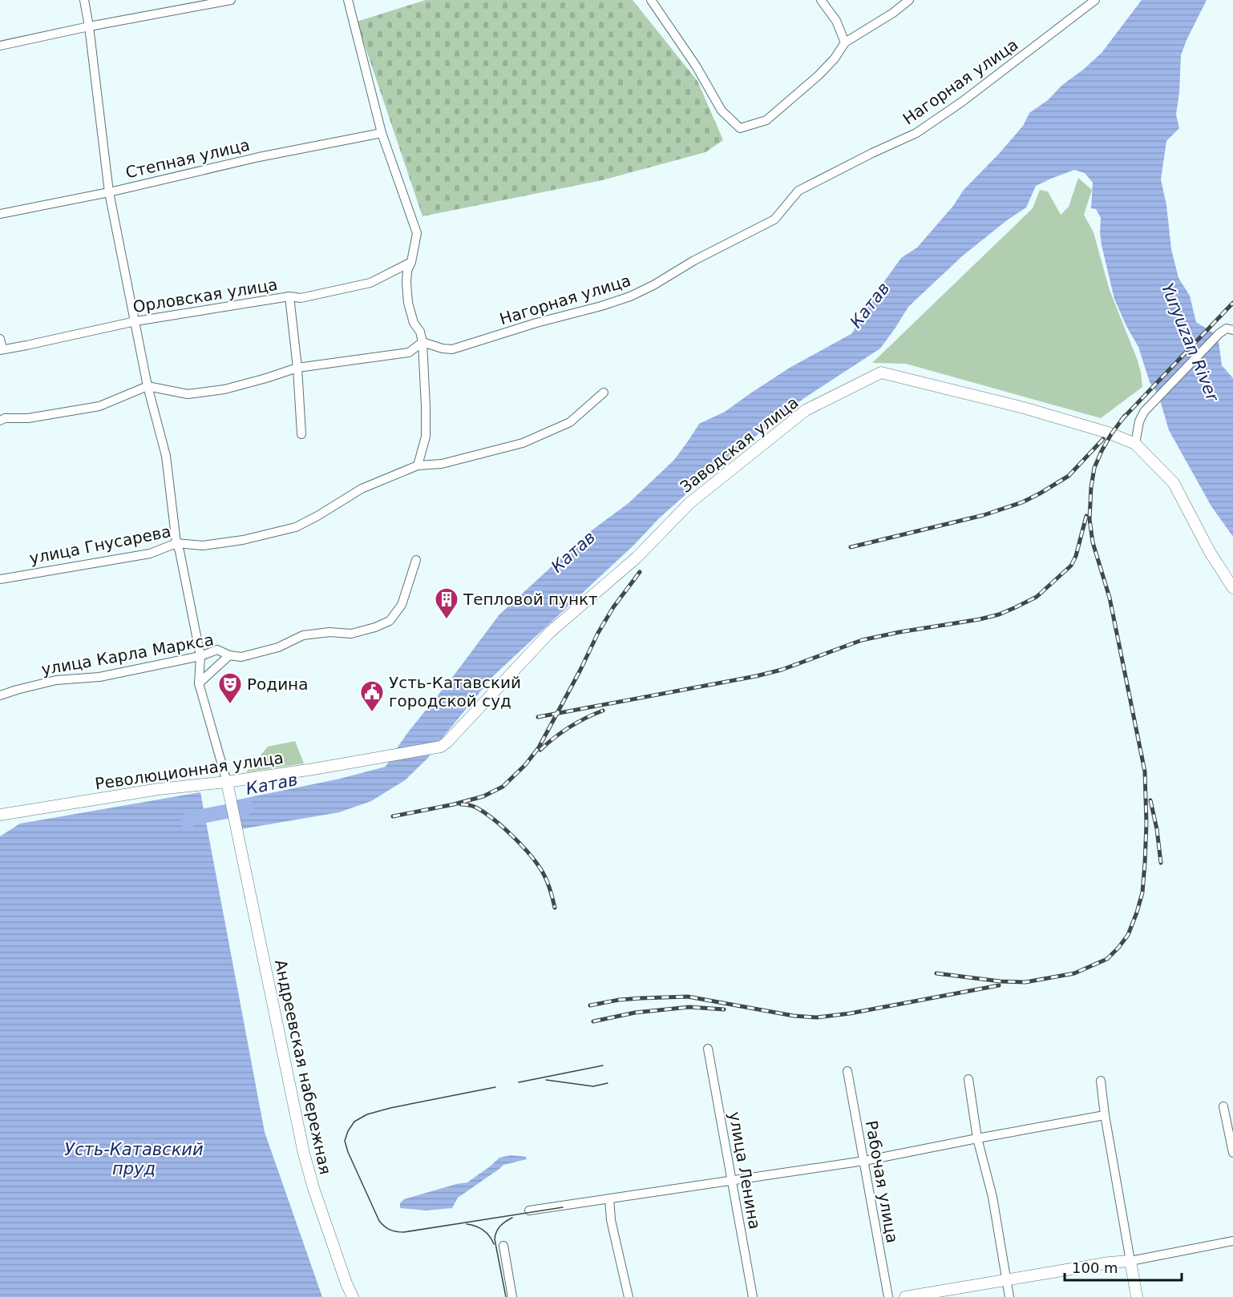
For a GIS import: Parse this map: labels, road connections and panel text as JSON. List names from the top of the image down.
{
  "streets": {
    "street": [
      "Нагорная улица",
      "Степная улица",
      "Орловская улица",
      "Заводская улица",
      "улица Гнусарева",
      "улица Карла Маркса",
      "Революционная улица",
      "Андреевская набережная",
      "улица Ленина",
      "Рабочая улица"
    ]
  },
  "crossings": [
    ["Заводская улица", "Революционная улица"],
    ["Революционная улица", "Андреевская набережная"]
  ],
  "water": ["Катав", "Yuryuzan River", "Усть-Катавский пруд"],
  "places": {
    "building": ["Тепловой пункт"],
    "theatre": ["Родина"],
    "public building": ["Усть-Катавский городской суд"]
  },
  "scale_bar": "100 m"
}
